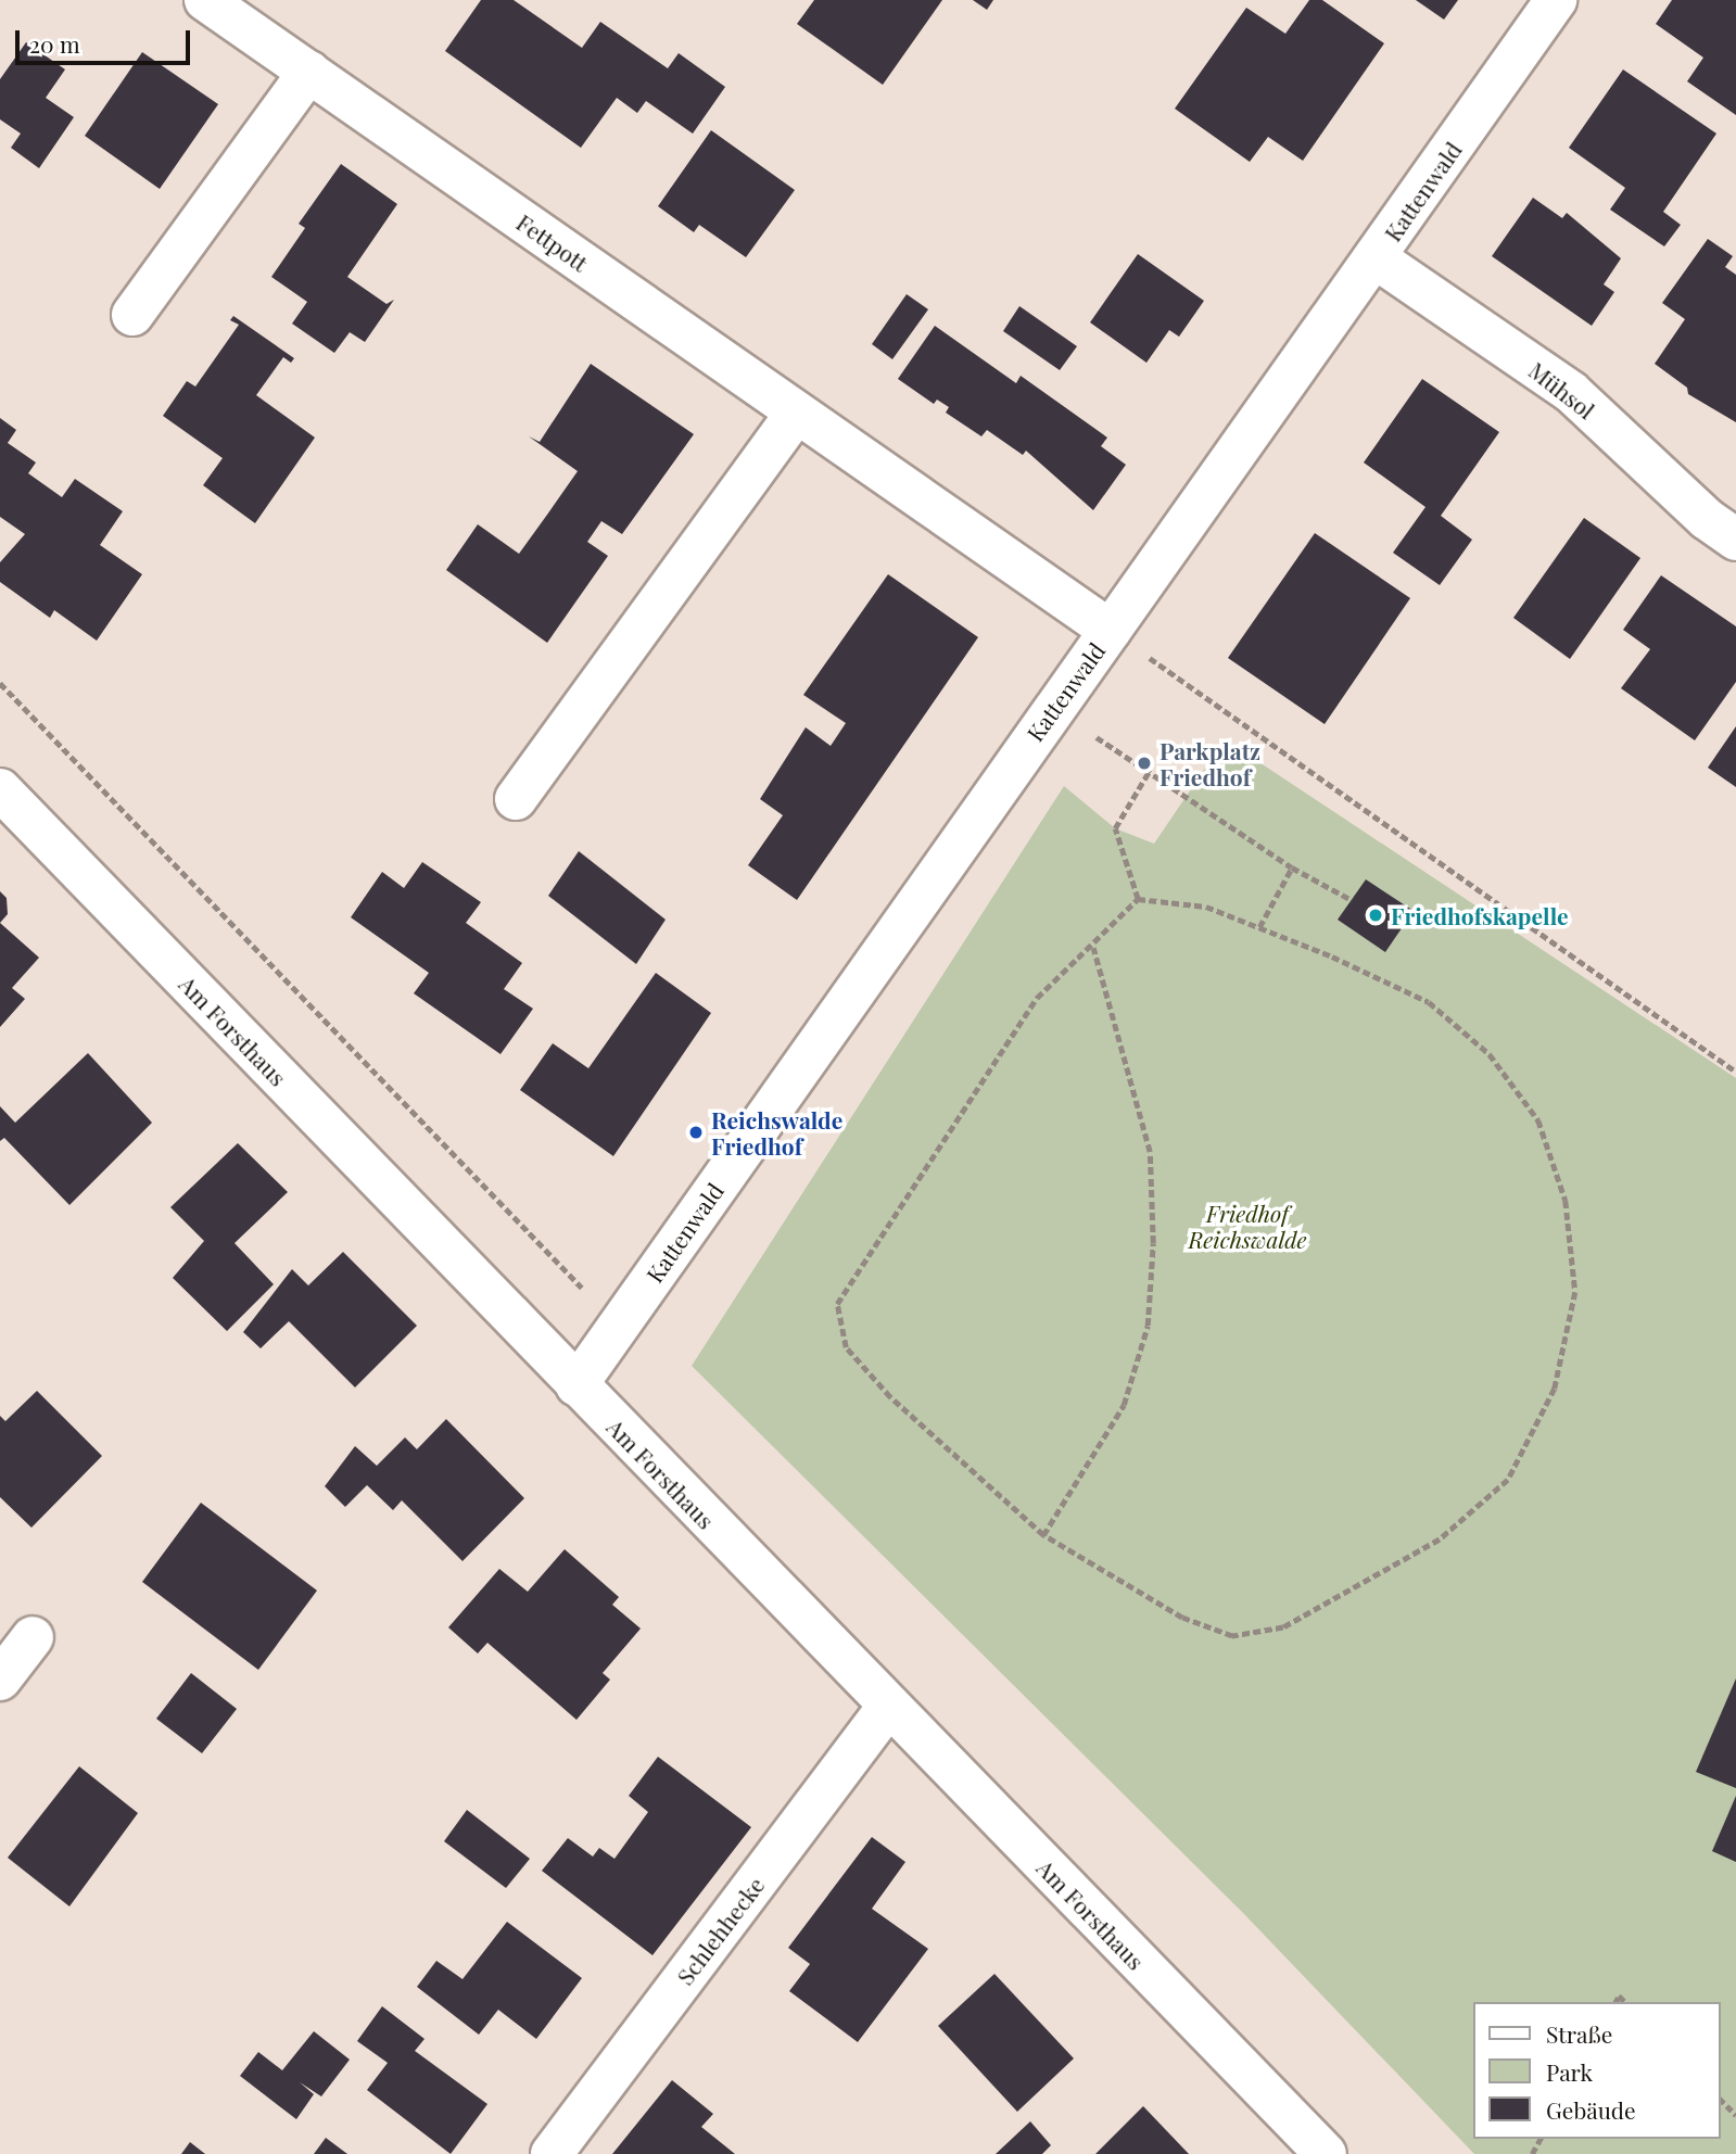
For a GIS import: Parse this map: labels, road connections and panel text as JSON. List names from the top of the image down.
{
  "streets": {
    "street": [
      "Kattenwald",
      "Fettpott",
      "Mühsol",
      "Am Forsthaus",
      "Schlehhecke"
    ]
  },
  "crossings": [
    ["Kattenwald", "Fettpott"],
    ["Kattenwald", "Mühsol"],
    ["Kattenwald", "Am Forsthaus"],
    ["Am Forsthaus", "Schlehhecke"]
  ],
  "parks": ["Friedhof Reichswalde"],
  "places": ["Parkplatz Friedhof", "Friedhofskapelle", "Reichswalde Friedhof"],
  "legend": ["Straße", "Park", "Gebäude"],
  "scale_bar": "20 m"
}
